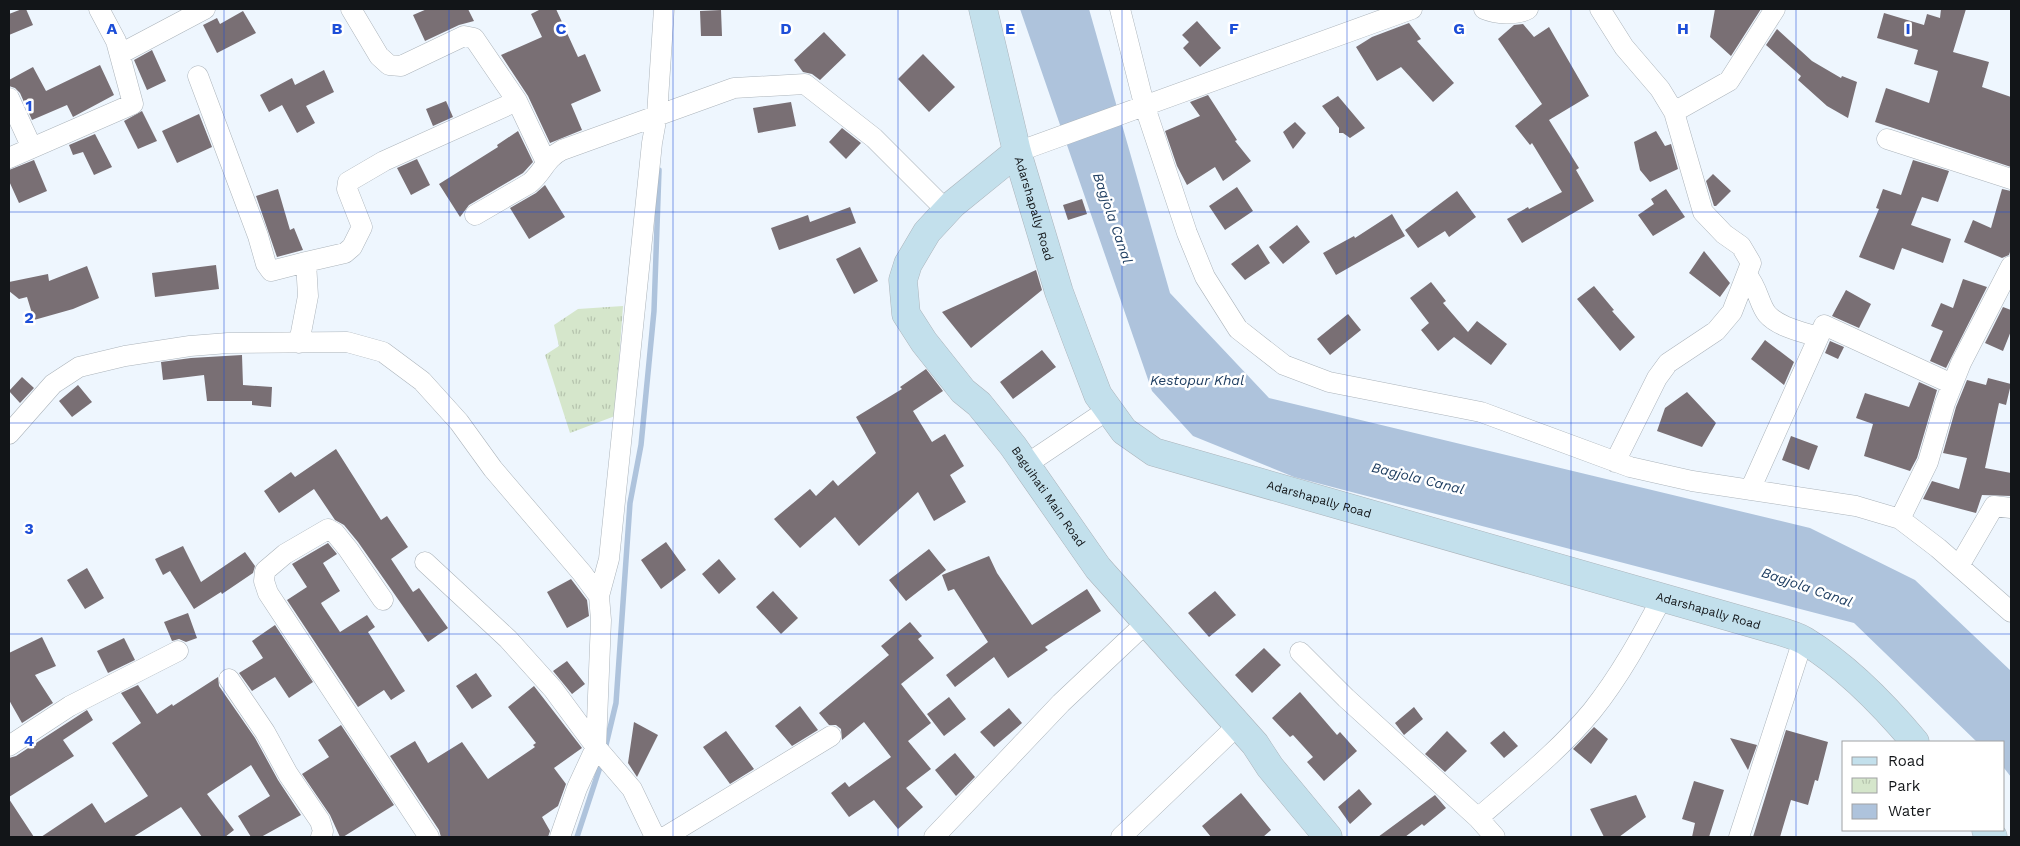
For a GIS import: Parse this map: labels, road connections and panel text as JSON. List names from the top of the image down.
{
  "streets": {
    "street": ["Adarshapally Road", "Baguihati Main Road"]
  },
  "crossings": [
    ["Adarshapally Road", "Baguihati Main Road"]
  ],
  "water": ["Bagjola Canal", "Kestopur Khal"],
  "legend": ["Road", "Park", "Water"],
  "grid": {
    "columns": [
      "A",
      "B",
      "C",
      "D",
      "E",
      "F",
      "G",
      "H",
      "I"
    ],
    "rows": [
      "1",
      "2",
      "3",
      "4"
    ]
  }
}
